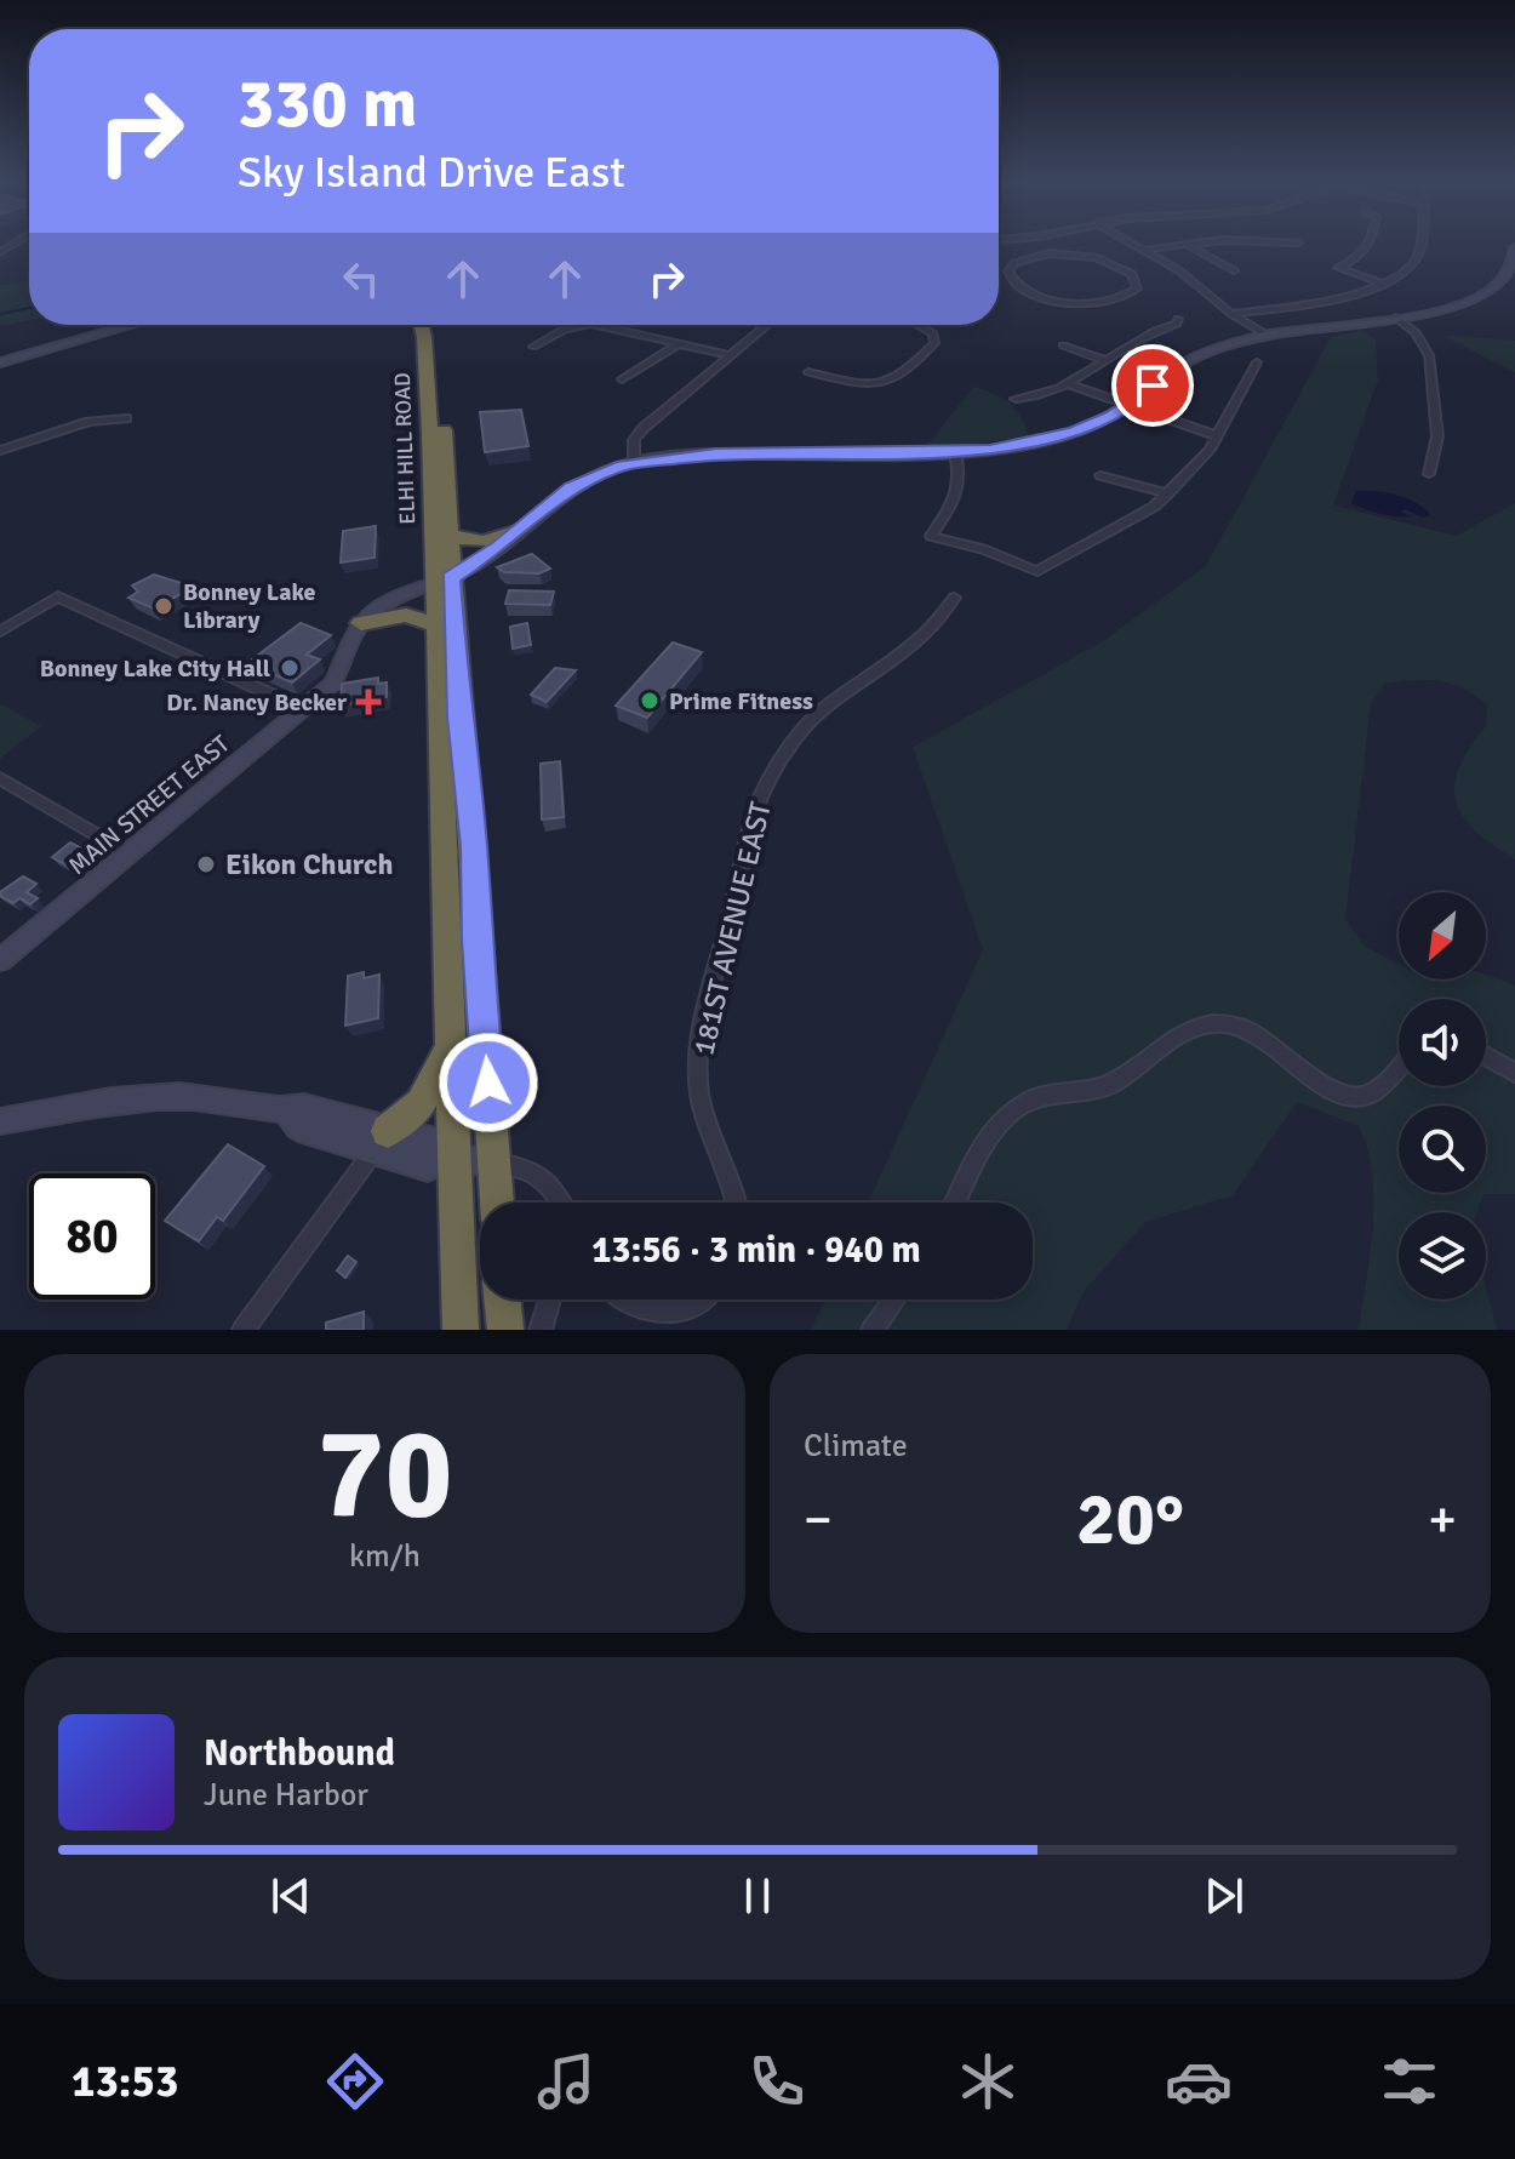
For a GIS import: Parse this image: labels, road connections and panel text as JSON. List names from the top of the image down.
{
  "streets": {
    "highway": ["ELHI HILL ROAD"],
    "street": ["MAIN STREET EAST", "181ST AVENUE EAST"]
  },
  "crossings": [
    ["ELHI HILL ROAD", "MAIN STREET EAST"]
  ],
  "places": {
    "other": [
      "Bonney Lake Library",
      "Bonney Lake City Hall",
      "Prime Fitness",
      "Eikon Church"
    ],
    "health": ["Dr. Nancy Becker"]
  },
  "north": "bottom left",
  "page": {
    "turn": ["330 m", "Sky Island Drive East"],
    "limit": "80",
    "trip": "13:56 · 3 min · 940 m",
    "tile": [
      ["70", "km/h"],
      "Climate"
    ],
    "heat": ["−", "20°", "+"],
    "song": ["Northbound", "June Harbor"],
    "tabs": "13:53"
  }
}
